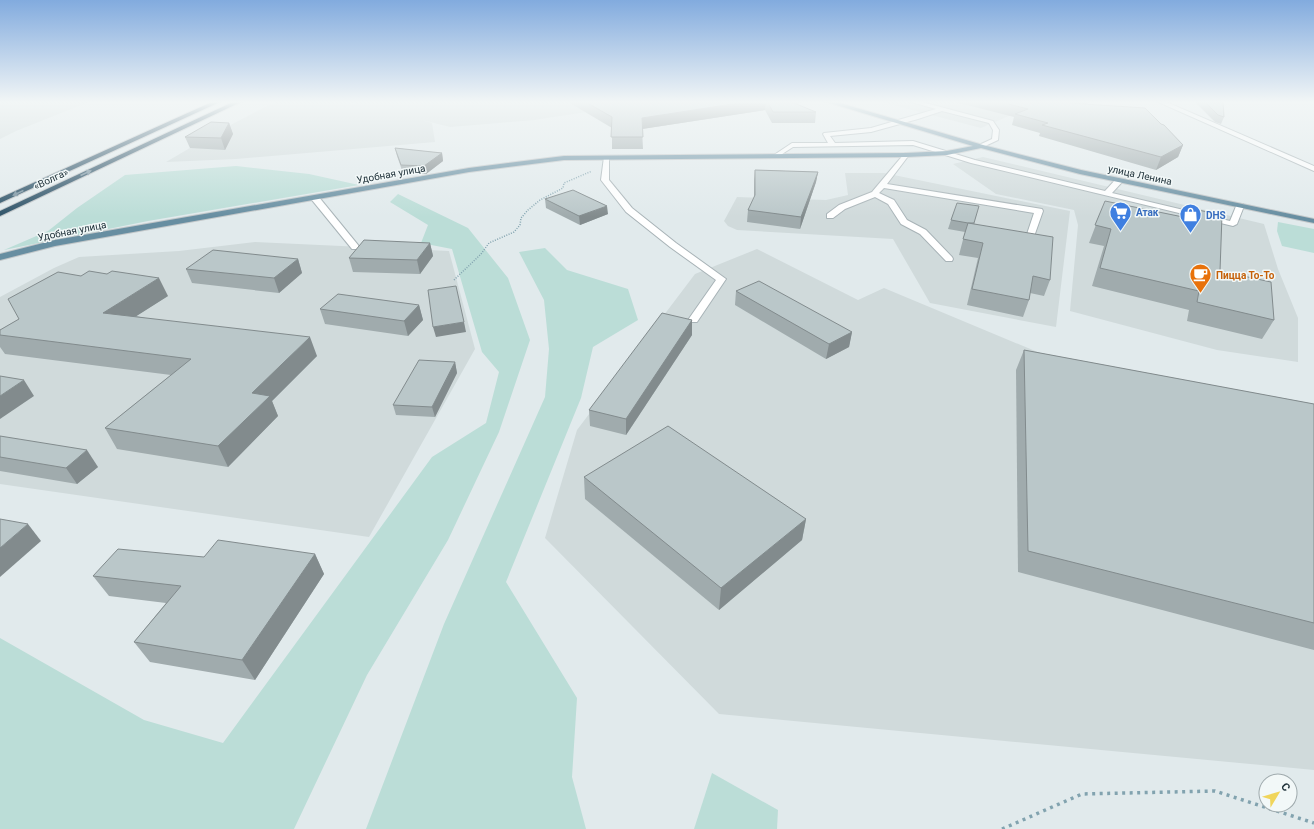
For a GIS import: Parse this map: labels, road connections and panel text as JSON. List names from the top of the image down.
{
  "streets": {
    "highway": ["«Волга»"],
    "main road": ["Удобная улица", "улица Ленина"]
  },
  "crossings": [
    ["Удобная улица", "улица Ленина"]
  ],
  "places": {
    "supermarket": ["Атак"],
    "shop": ["DHS"],
    "cafe": ["Пицца То-То"]
  },
  "north": "top right"
}
